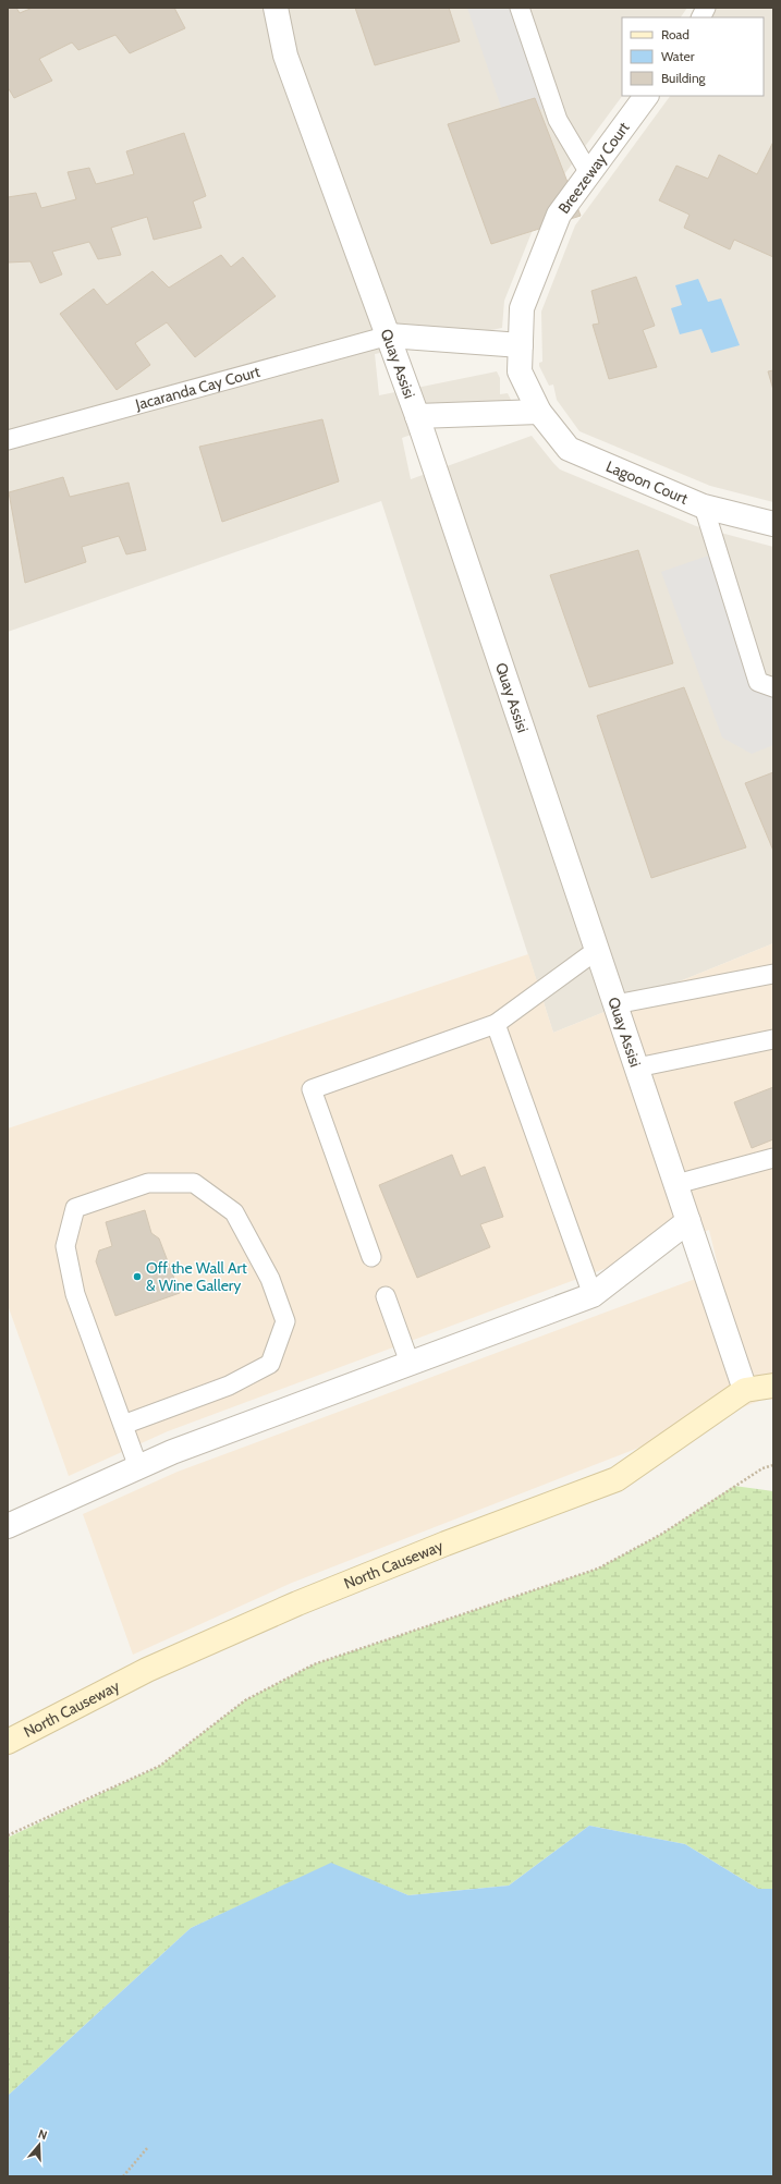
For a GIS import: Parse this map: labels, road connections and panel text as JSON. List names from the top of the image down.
{
  "streets": {
    "main road": ["North Causeway"],
    "street": ["Breezeway Court", "Quay Assisi", "Lagoon Court"],
    "lane": ["Jacaranda Cay Court"]
  },
  "crossings": [
    ["Breezeway Court", "Lagoon Court"],
    ["Quay Assisi", "Jacaranda Cay Court"],
    ["Quay Assisi", "North Causeway"]
  ],
  "places": ["Off the Wall Art & Wine Gallery"],
  "legend": ["Road", "Water", "Building"],
  "north": "top"
}
